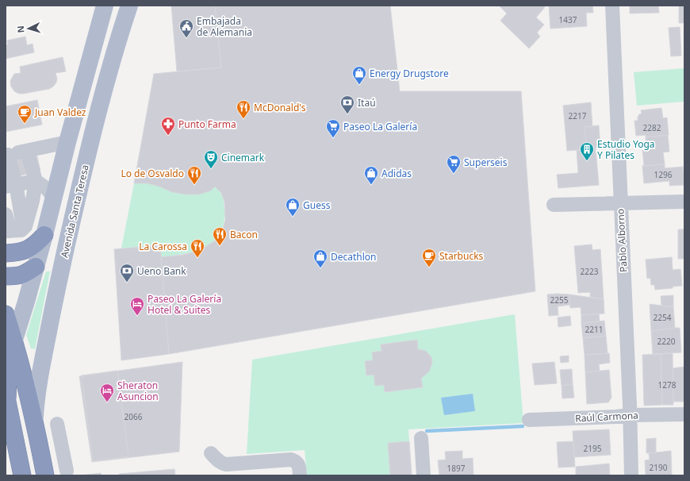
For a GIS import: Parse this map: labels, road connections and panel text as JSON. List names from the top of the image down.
{
  "streets": {
    "main road": ["Avenida Santa Teresa"],
    "street": ["Pablo Alborno", "Raúl Carmona"]
  },
  "crossings": [
    ["Pablo Alborno", "Raúl Carmona"]
  ],
  "places": {
    "public building": ["Embajada de Alemania"],
    "shop": [
      "Energy Drugstore",
      "Adidas",
      "Guess",
      "Decathlon"
    ],
    "bank": ["Itaú", "Ueno Bank"],
    "restaurant": [
      "McDonald's",
      "Lo de Osvaldo",
      "Bacon",
      "La Carossa"
    ],
    "cafe": ["Juan Valdez", "Starbucks"],
    "pharmacy": ["Punto Farma"],
    "supermarket": ["Paseo La Galería", "Superseis"],
    "building": ["Estudio Yoga Y Pilates"],
    "theatre": ["Cinemark"],
    "hotel": ["Paseo La Galería Hotel & Suites", "Sheraton Asuncion"]
  },
  "house_numbers": [
    "1437",
    "2217",
    "2282",
    "1296",
    "2223",
    "2255",
    "2254",
    "2211",
    "2220",
    "1278",
    "2066",
    "2195",
    "2190",
    "1897"
  ],
  "north": "left"
}
